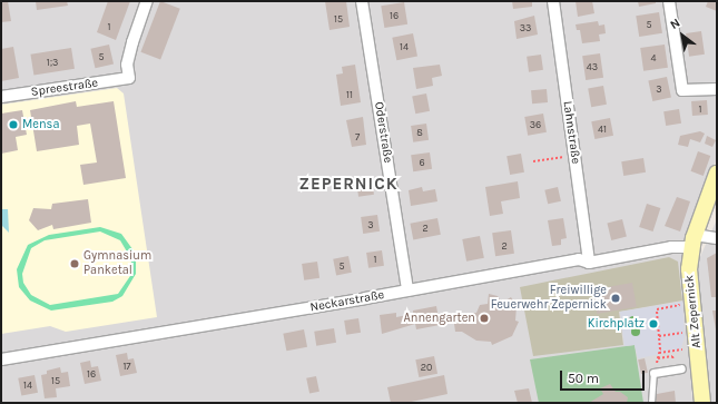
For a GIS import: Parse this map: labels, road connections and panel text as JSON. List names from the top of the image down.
{
  "streets": {
    "main road": ["Alt Zepernick"],
    "street": [
      "Spreestraße",
      "Oderstraße",
      "Lahnstraße",
      "Neckarstraße"
    ]
  },
  "crossings": [
    ["Oderstraße", "Neckarstraße"],
    ["Lahnstraße", "Neckarstraße"],
    ["Neckarstraße", "Alt Zepernick"]
  ],
  "districts": ["ZEPERNICK"],
  "places": [
    "Mensa",
    "Gymnasium Panketal",
    "Freiwillige Feuerwehr Zepernick",
    "Annengarten",
    "Kirchplatz"
  ],
  "house_numbers": [
    "16",
    "15",
    "5",
    "1",
    "33",
    "14",
    "5",
    "4",
    "1;3",
    "43",
    "3",
    "11",
    "1",
    "36",
    "41",
    "8",
    "7",
    "6",
    "3",
    "2",
    "2",
    "1",
    "5",
    "17",
    "20",
    "16",
    "15",
    "14"
  ],
  "scale_bar": "50 m",
  "north": "top left"
}
